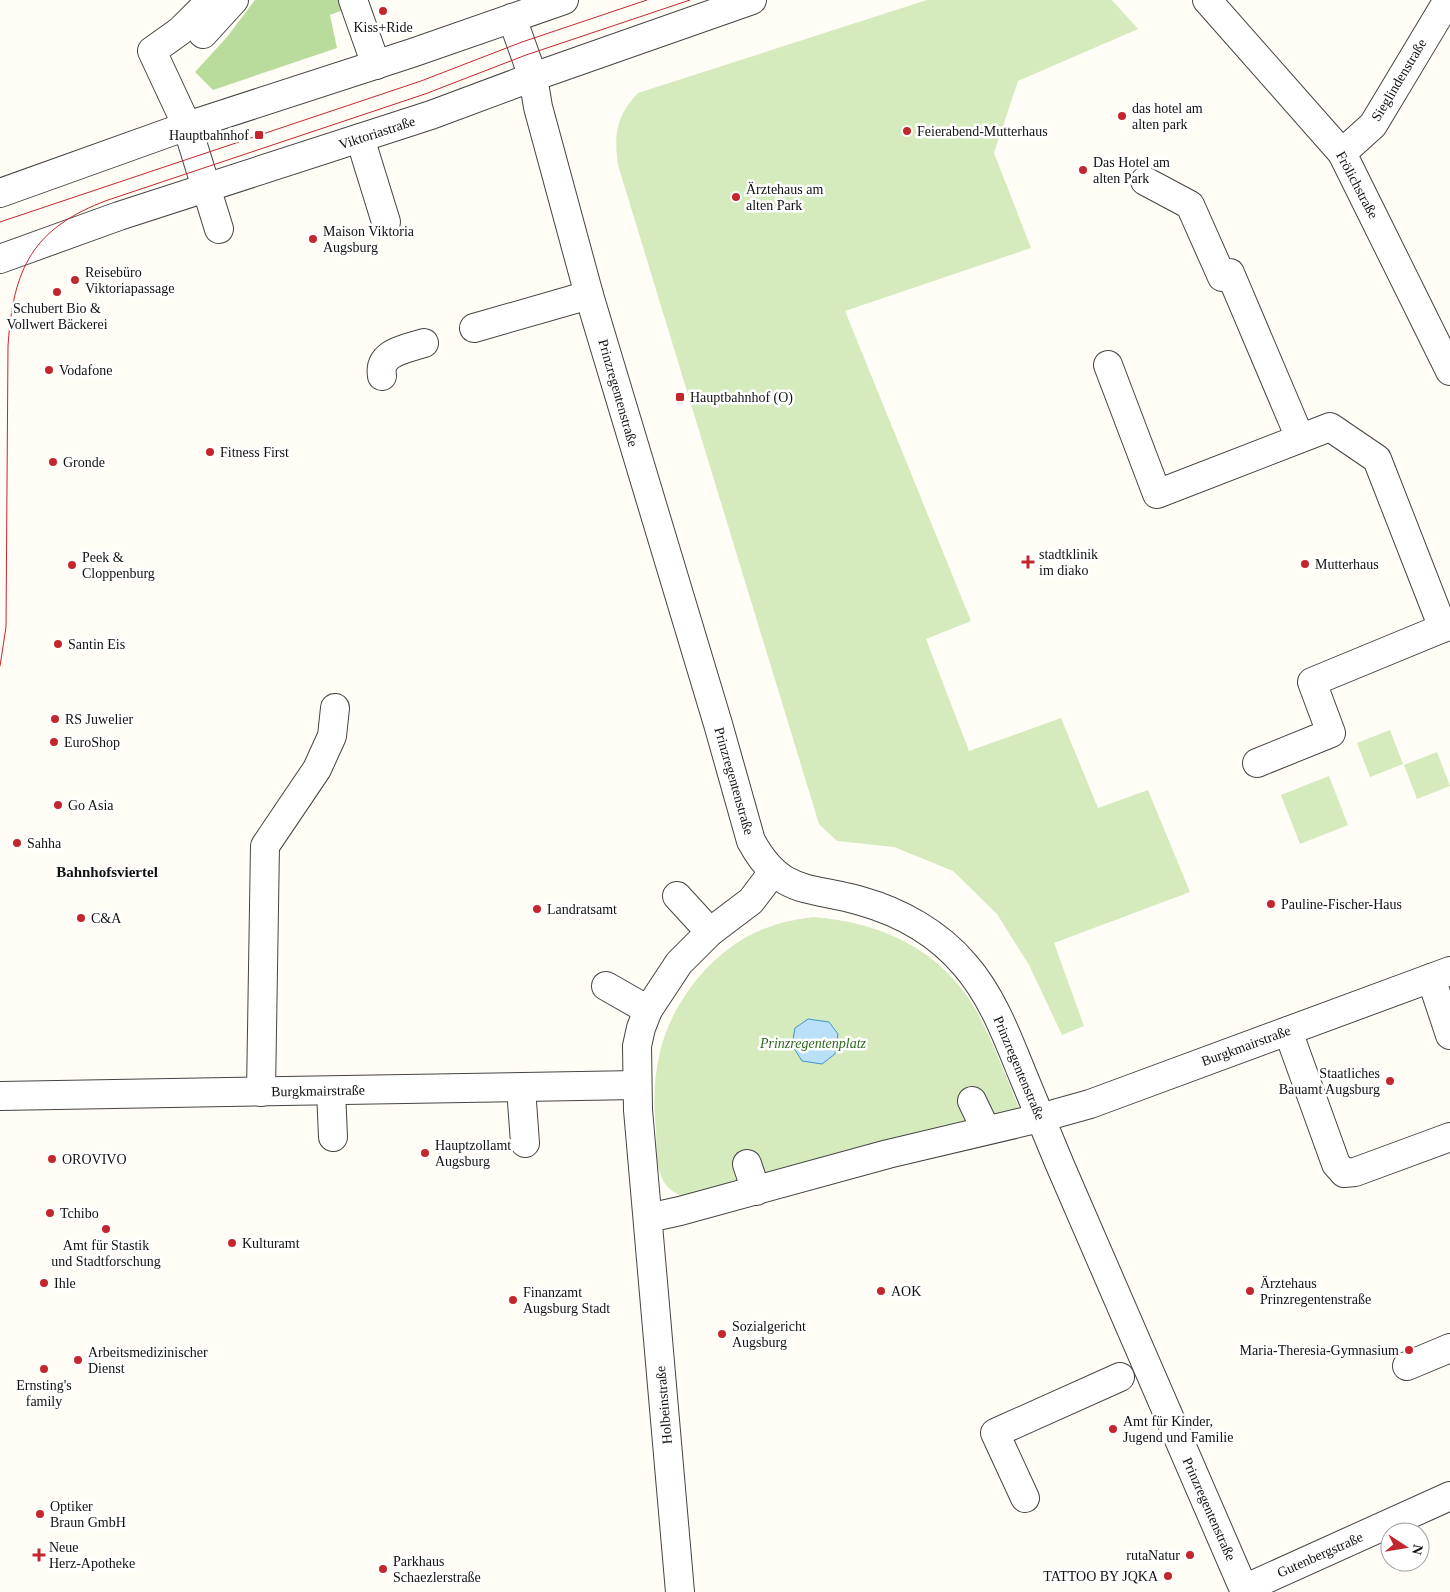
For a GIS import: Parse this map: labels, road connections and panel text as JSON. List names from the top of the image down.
{
  "streets": {
    "street": [
      "Sieglindenstraße",
      "Viktoriastraße",
      "Frölichstraße",
      "Prinzregentenstraße",
      "Burgkmairstraße",
      "Holbeinstraße",
      "Gutenbergstraße"
    ]
  },
  "crossings": [
    ["Sieglindenstraße", "Frölichstraße"],
    ["Viktoriastraße", "Prinzregentenstraße"],
    ["Prinzregentenstraße", "Burgkmairstraße"],
    ["Prinzregentenstraße", "Gutenbergstraße"]
  ],
  "districts": ["Bahnhofsviertel"],
  "parks": ["Prinzregentenplatz"],
  "places": {
    "other": [
      "Kiss+Ride",
      "das hotel am alten park",
      "Feierabend-Mutterhaus",
      "Das Hotel am alten Park",
      "Ärztehaus am alten Park",
      "Maison Viktoria Augsburg",
      "Reisebüro Viktoriapassage",
      "Schubert Bio & Vollwert Bäckerei",
      "Vodafone",
      "Fitness First",
      "Gronde",
      "Mutterhaus",
      "Peek & Cloppenburg",
      "Santin Eis",
      "RS Juwelier",
      "EuroShop",
      "Go Asia",
      "Sahha",
      "Pauline-Fischer-Haus",
      "Landratsamt",
      "C&A",
      "Staatliches Bauamt Augsburg",
      "Hauptzollamt Augsburg",
      "OROVIVO",
      "Tchibo",
      "Amt für Stastik und Stadtforschung",
      "Kulturamt",
      "Ihle",
      "AOK",
      "Ärztehaus Prinzregentenstraße",
      "Finanzamt Augsburg Stadt",
      "Sozialgericht Augsburg",
      "Maria-Theresia-Gymnasium",
      "Arbeitsmedizinischer Dienst",
      "Ernsting's family",
      "Amt für Kinder, Jugend und Familie",
      "Optiker Braun GmbH",
      "rutaNatur",
      "Parkhaus Schaezlerstraße",
      "TATTOO BY JQKA"
    ],
    "transit": ["Hauptbahnhof", "Hauptbahnhof (O)"],
    "health": ["stadtklinik im diako", "Neue Herz-Apotheke"]
  },
  "north": "right"
}
